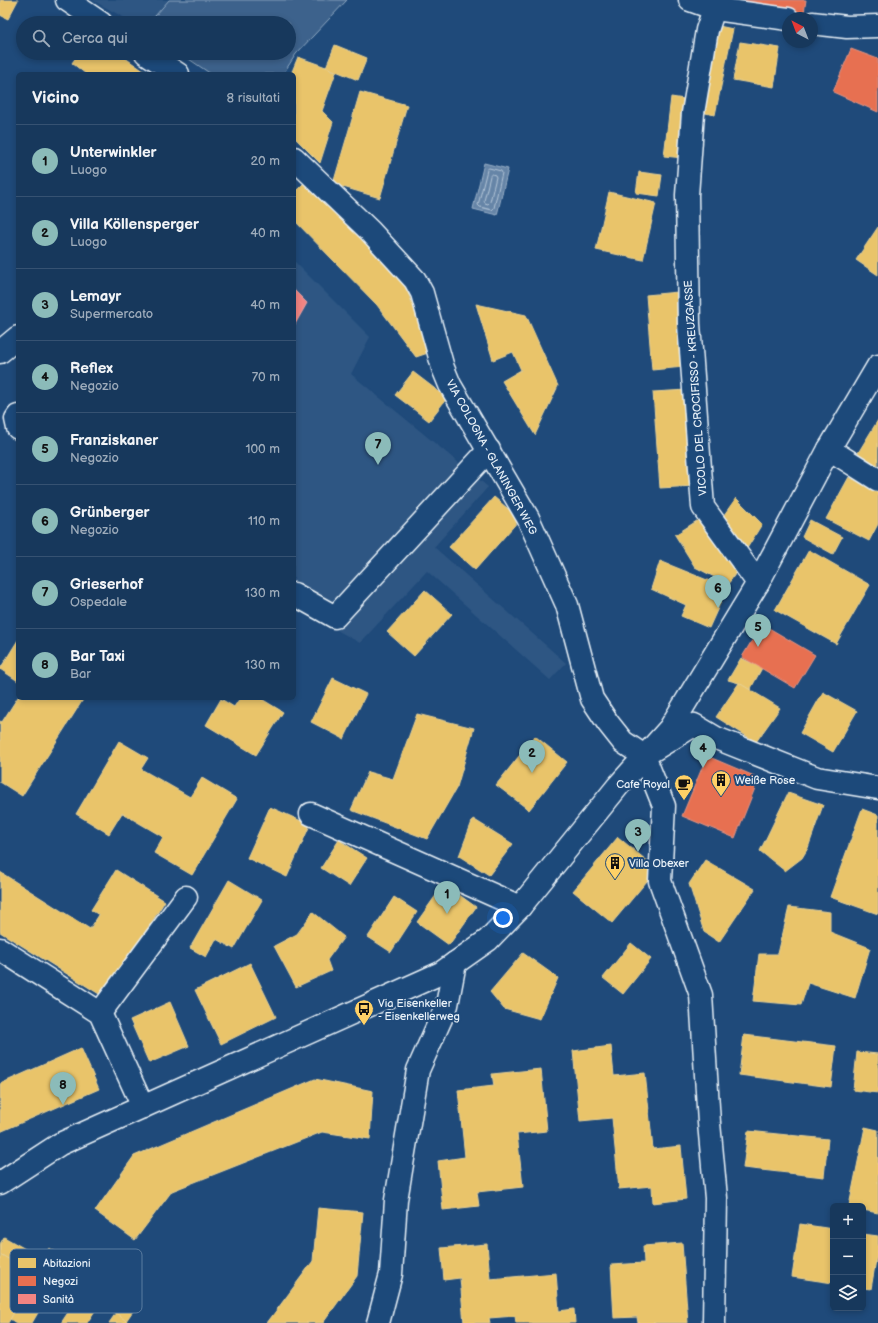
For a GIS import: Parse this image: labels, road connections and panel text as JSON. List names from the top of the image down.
{
  "streets": {
    "street": ["VICOLO DEL CROCIFISSO - KREUZGASSE", "VIA COLOGNA - GLANINGER WEG"]
  },
  "places": {
    "building": ["Weiße Rose", "Villa Obexer"],
    "cafe": ["Cafe Royal"],
    "bus stop": ["Via Eisenkeller - Eisenkellerweg"]
  },
  "legend": ["Abitazioni", "Negozi", "Sanità"],
  "north": "top left",
  "page": {
    "search": "Cerca qui",
    "heading": ["Vicino", "8 risultati"],
    "list": [
      {
        "mark": "1",
        "name": "Unterwinkler",
        "note": "Luogo",
        "value": "20 m"
      },
      {
        "mark": "2",
        "name": "Villa Köllensperger",
        "note": "Luogo",
        "value": "40 m"
      },
      {
        "mark": "3",
        "name": "Lemayr",
        "note": "Supermercato",
        "value": "40 m"
      },
      {
        "mark": "4",
        "name": "Reflex",
        "note": "Negozio",
        "value": "70 m"
      },
      {
        "mark": "5",
        "name": "Franziskaner",
        "note": "Negozio",
        "value": "100 m"
      },
      {
        "mark": "6",
        "name": "Grünberger",
        "note": "Negozio",
        "value": "110 m"
      },
      {
        "mark": "7",
        "name": "Grieserhof",
        "note": "Ospedale",
        "value": "130 m"
      },
      {
        "mark": "8",
        "name": "Bar Taxi",
        "note": "Bar",
        "value": "130 m"
      }
    ],
    "pins": [
      "7",
      "6",
      "5",
      "4",
      "2",
      "3",
      "1",
      "8"
    ],
    "map_buttons": ["+", "−"]
  }
}
